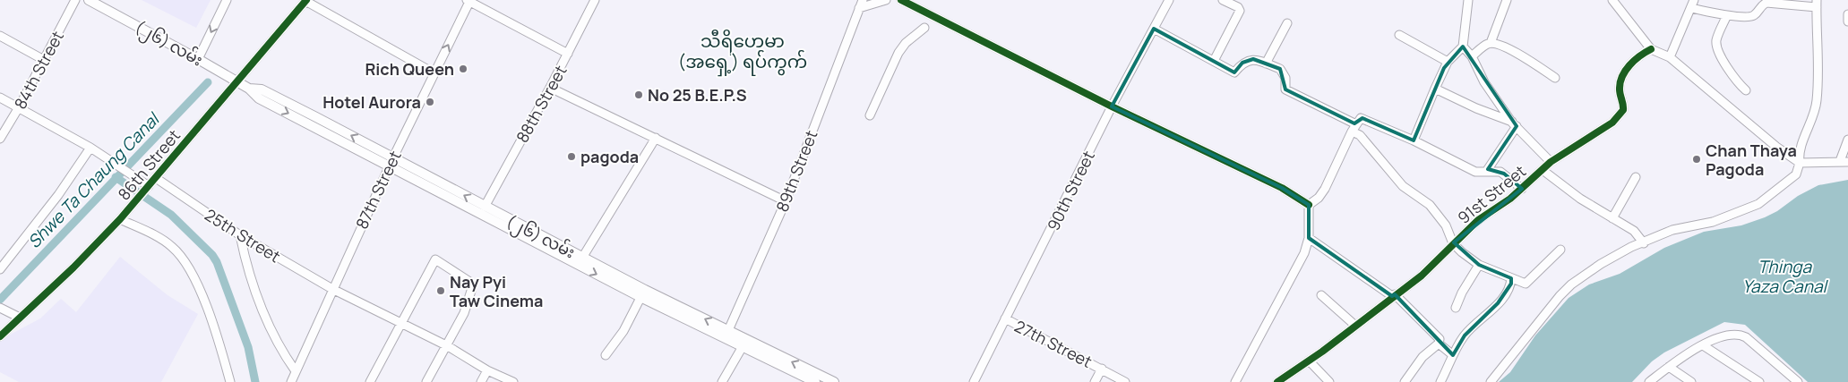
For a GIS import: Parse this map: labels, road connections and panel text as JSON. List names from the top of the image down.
{
  "streets": {
    "main road": ["(၂၆) လမ်း"],
    "street": [
      "84th Street",
      "88th Street",
      "86th Street",
      "89th Street",
      "87th Street",
      "90th Street",
      "91st Street",
      "25th Street",
      "27th Street"
    ]
  },
  "crossings": [
    ["(၂၆) လမ်း", "88th Street"],
    ["(၂၆) လမ်း", "86th Street"],
    ["(၂၆) လမ်း", "89th Street"],
    ["(၂၆) လမ်း", "87th Street"],
    ["86th Street", "25th Street"],
    ["87th Street", "25th Street"],
    ["90th Street", "27th Street"]
  ],
  "districts": ["သီရိဟေမာ (အရှေ့) ရပ်ကွက်"],
  "water": ["Shwe Ta Chaung Canal", "Thinga Yaza Canal"],
  "places": [
    "Rich Queen",
    "No 25 B.E.P.S",
    "Hotel Aurora",
    "pagoda",
    "Chan Thaya Pagoda",
    "Nay Pyi Taw Cinema"
  ]
}
